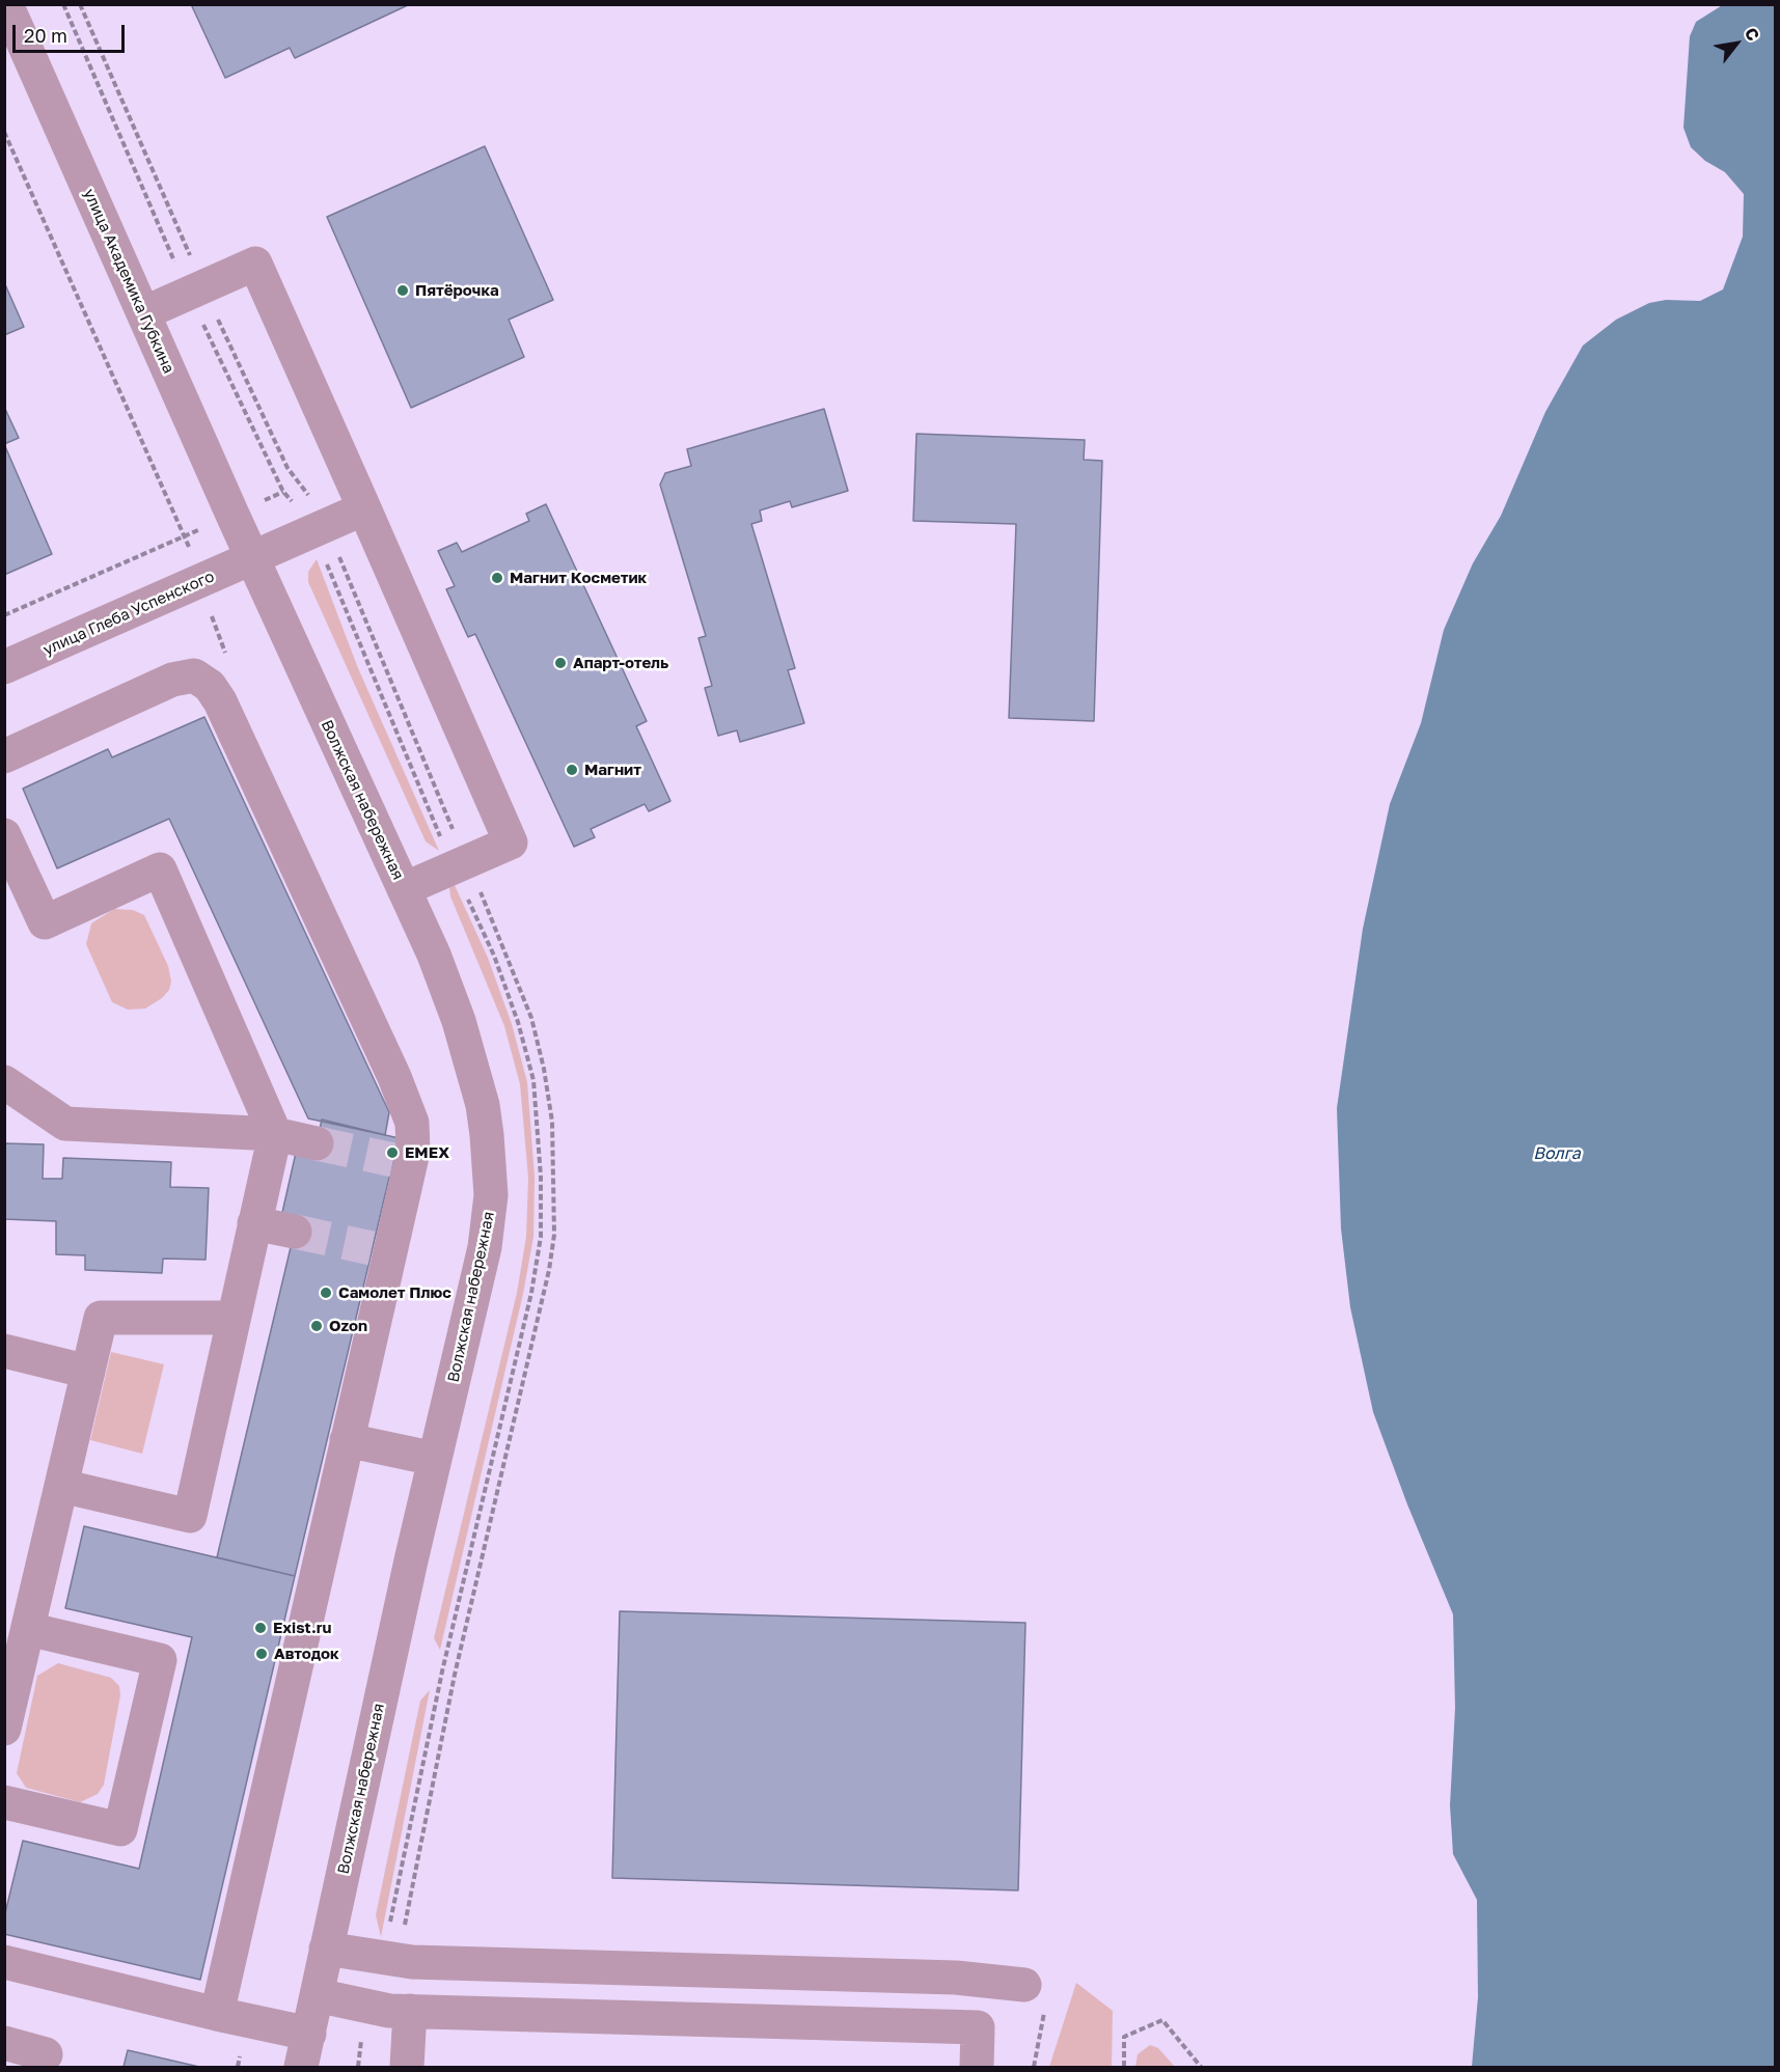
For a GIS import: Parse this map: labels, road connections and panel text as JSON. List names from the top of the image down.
{
  "streets": {
    "street": ["улица Академика Губкина", "улица Глеба Успенского", "Волжская набережная"]
  },
  "crossings": [
    ["улица Академика Губкина", "улица Глеба Успенского"],
    ["улица Академика Губкина", "Волжская набережная"],
    ["улица Глеба Успенского", "Волжская набережная"]
  ],
  "water": ["Волга"],
  "places": [
    "Пятёрочка",
    "Магнит Косметик",
    "Апарт-отель",
    "Магнит",
    "EMEX",
    "Самолет Плюс",
    "Ozon",
    "Exist.ru",
    "Автодок"
  ],
  "scale_bar": "20 m",
  "north": "top right"
}
